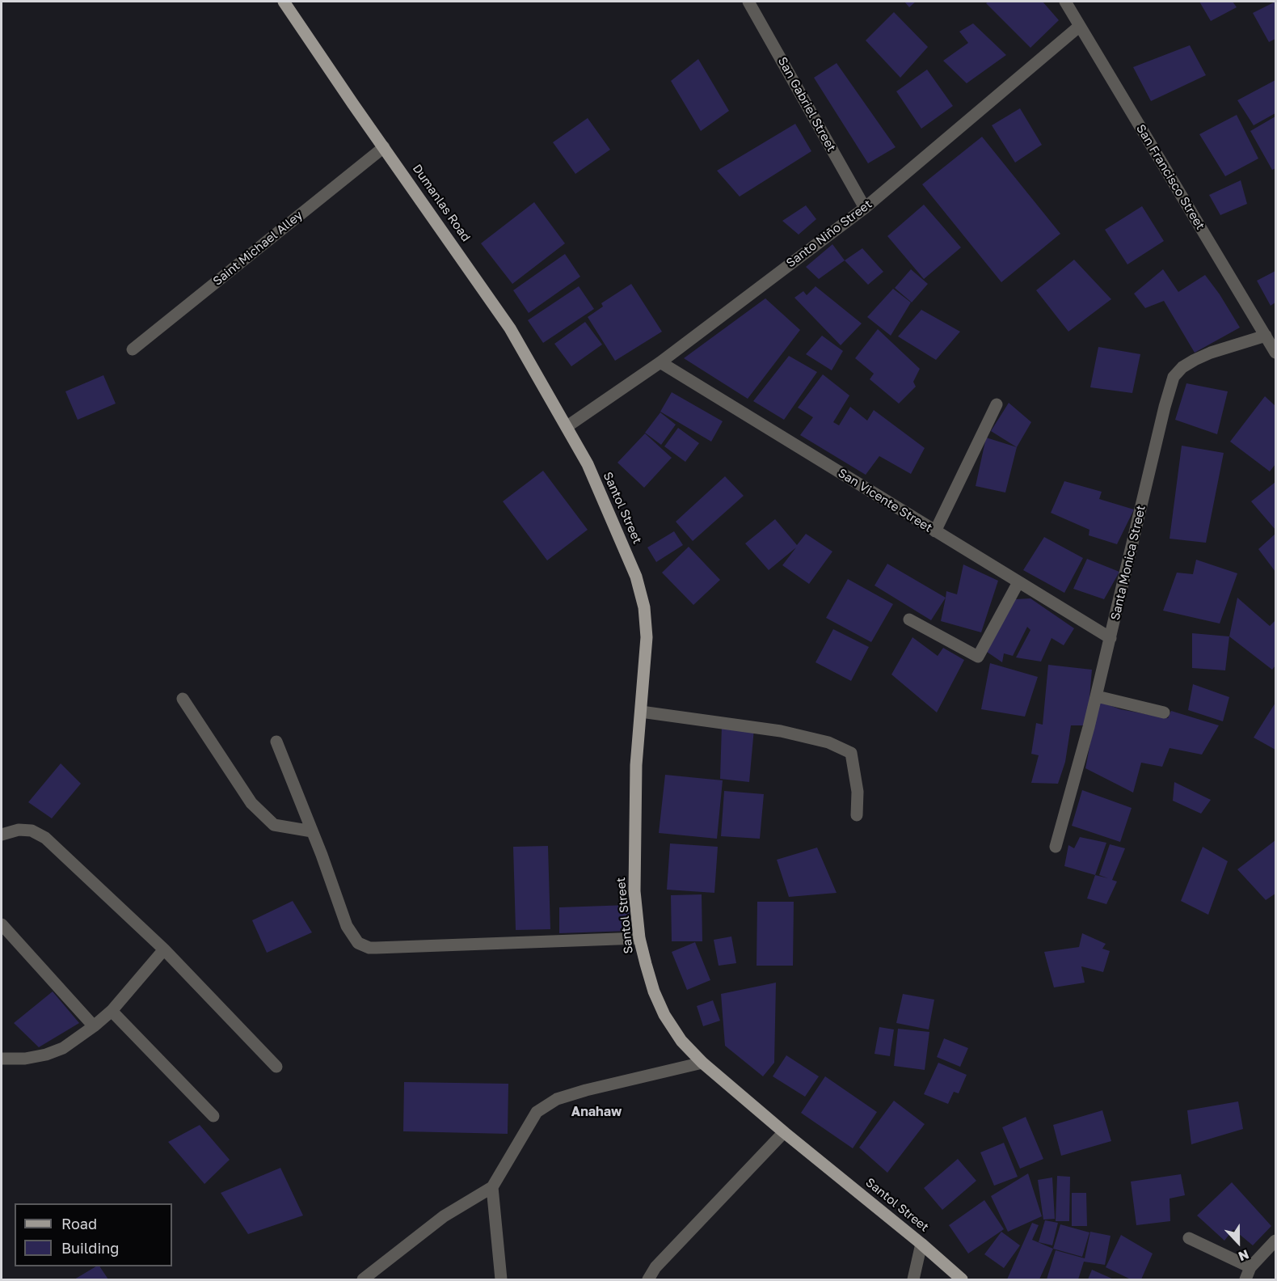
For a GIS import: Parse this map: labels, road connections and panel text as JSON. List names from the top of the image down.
{
  "streets": {
    "main road": ["Dumanlas Road", "Santol Street"],
    "street": [
      "San Gabriel Street",
      "San Francisco Street",
      "Santo Niño Street",
      "Saint Michael Alley",
      "San Vicente Street",
      "Santa Monica Street"
    ]
  },
  "crossings": [
    ["San Gabriel Street", "Santo Niño Street"],
    ["San Francisco Street", "Santo Niño Street"],
    ["San Francisco Street", "Santa Monica Street"],
    ["Dumanlas Road", "Santo Niño Street"],
    ["Dumanlas Road", "Saint Michael Alley"],
    ["Dumanlas Road", "Santol Street"],
    ["Santo Niño Street", "San Vicente Street"],
    ["Santo Niño Street", "Santol Street"],
    ["San Vicente Street", "Santa Monica Street"]
  ],
  "districts": ["Anahaw"],
  "legend": ["Road", "Building"],
  "north": "bottom"
}
